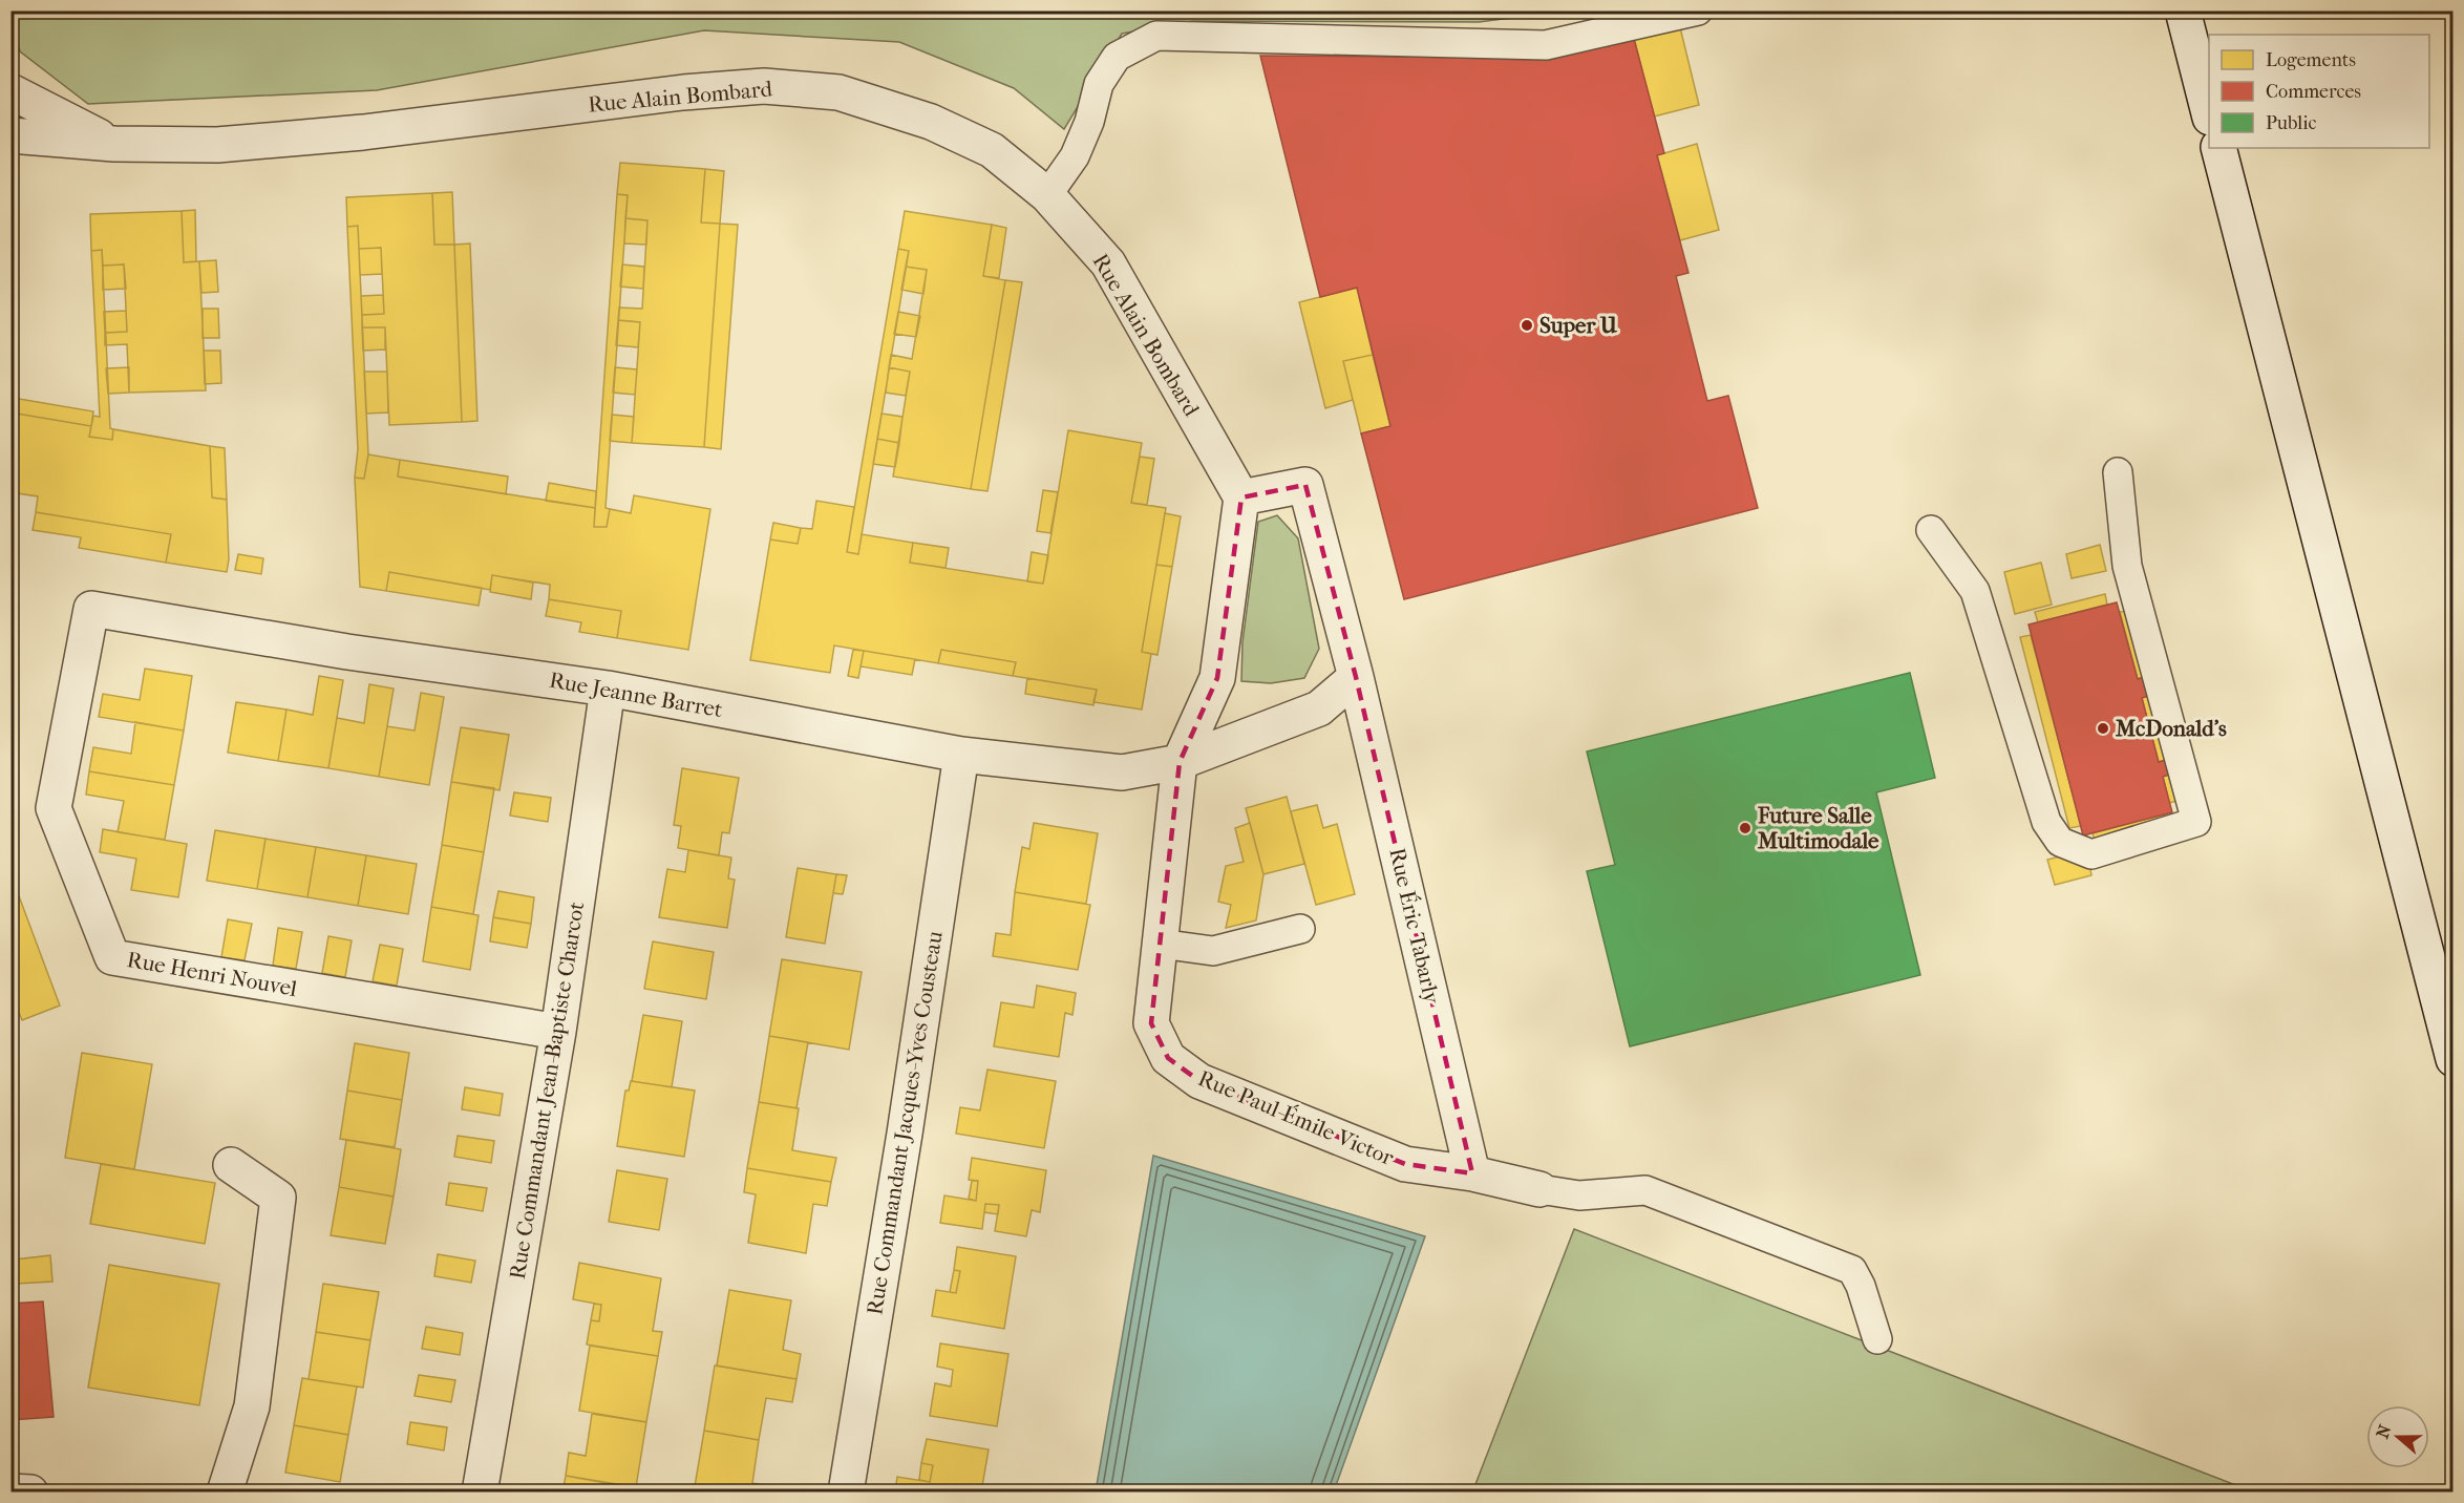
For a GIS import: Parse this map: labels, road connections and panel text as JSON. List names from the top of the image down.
{
  "streets": {
    "street": [
      "Rue Alain Bombard",
      "Rue Jeanne Barret",
      "Rue Éric Tabarly",
      "Rue Henri Nouvel",
      "Rue Commandant Jean-Baptiste Charcot",
      "Rue Paul-Émile Victor",
      "Rue Commandant Jacques-Yves Cousteau"
    ]
  },
  "crossings": [
    ["Rue Alain Bombard", "Rue Éric Tabarly"],
    ["Rue Alain Bombard", "Rue Paul-Émile Victor"],
    ["Rue Jeanne Barret", "Rue Éric Tabarly"],
    ["Rue Jeanne Barret", "Rue Henri Nouvel"],
    ["Rue Jeanne Barret", "Rue Commandant Jean-Baptiste Charcot"],
    ["Rue Jeanne Barret", "Rue Paul-Émile Victor"],
    ["Rue Jeanne Barret", "Rue Commandant Jacques-Yves Cousteau"],
    ["Rue Éric Tabarly", "Rue Paul-Émile Victor"],
    ["Rue Henri Nouvel", "Rue Commandant Jean-Baptiste Charcot"]
  ],
  "places": ["Super U", "McDonald's", "Future Salle Multimodale"],
  "legend": ["Logements", "Commerces", "Public"],
  "north": "left"
}
